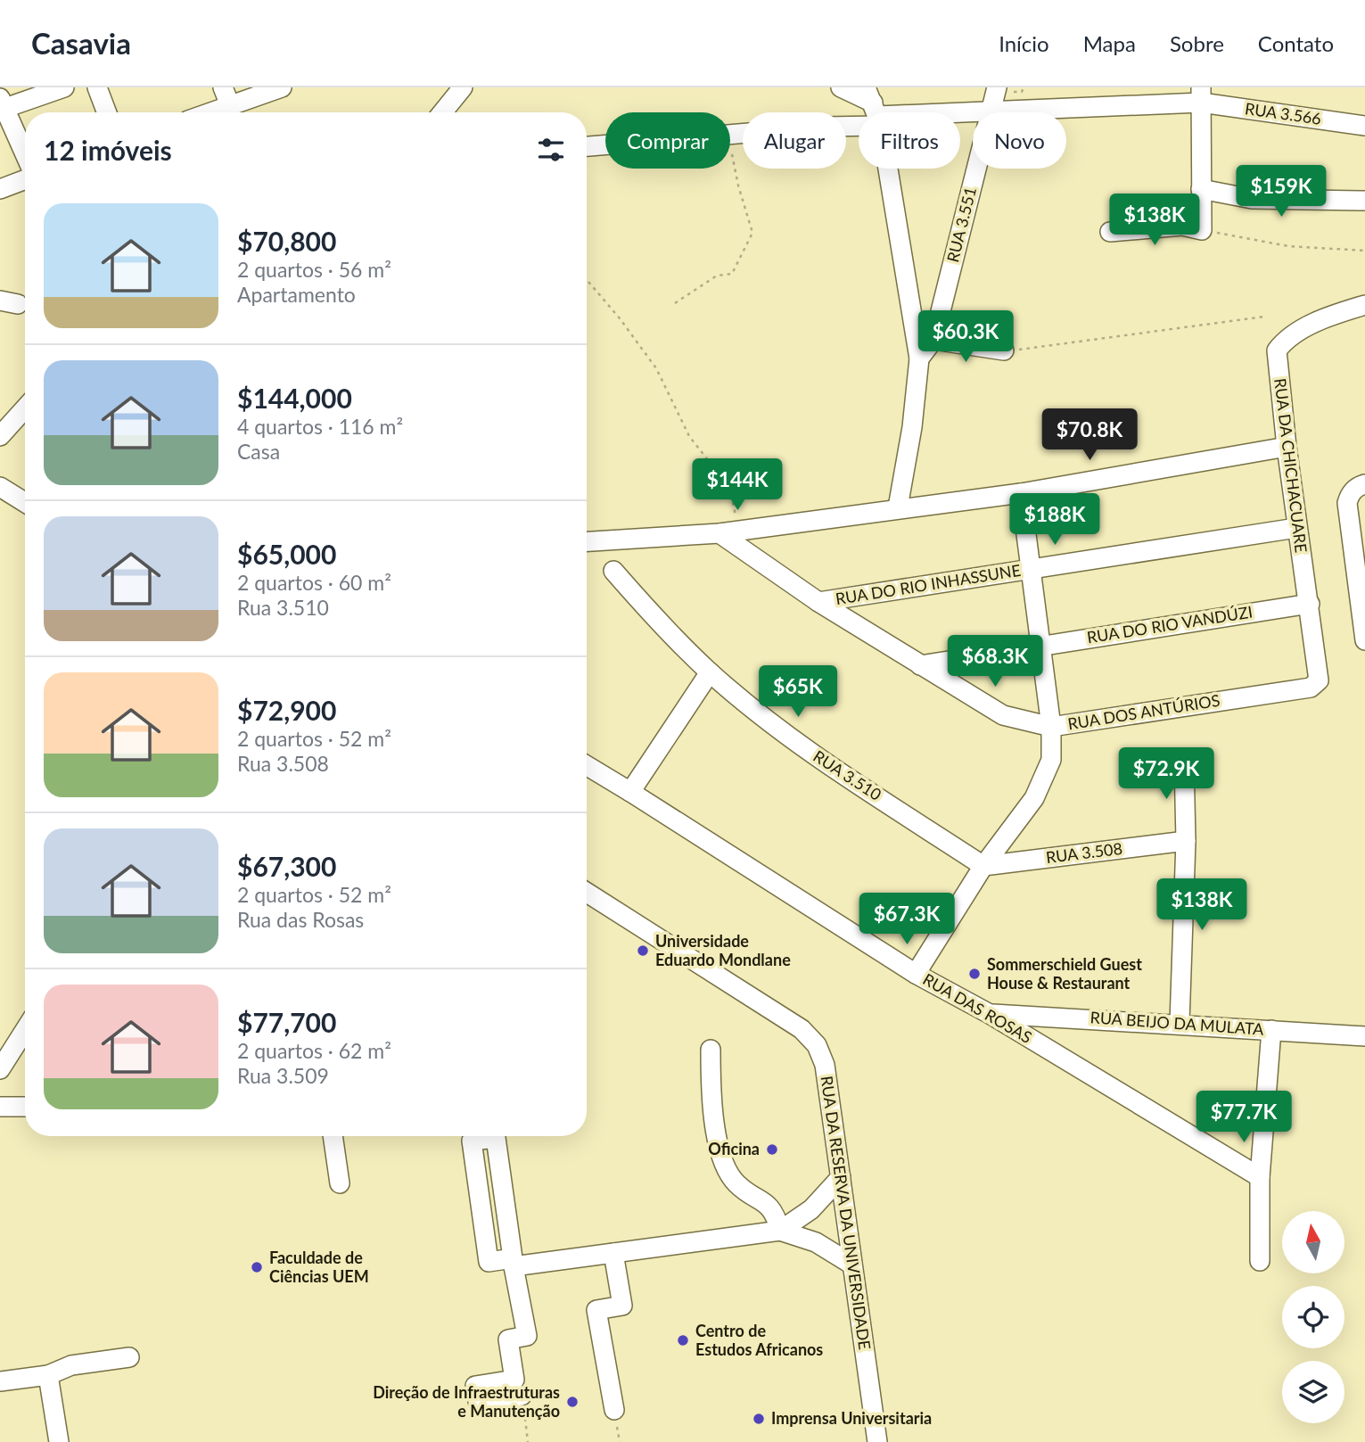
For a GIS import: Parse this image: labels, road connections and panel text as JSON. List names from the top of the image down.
{
  "streets": {
    "street": [
      "RUA 3.566",
      "RUA 3.551",
      "RUA DA CHICHACUARE",
      "RUA DO RIO INHASSUNE",
      "RUA DO RIO VANDÚZI",
      "RUA DOS ANTÚRIOS",
      "RUA 3.510",
      "RUA 3.508",
      "RUA DAS ROSAS",
      "RUA BEIJO DA MULATA",
      "RUA DA RESERVA DA UNIVERSIDADE"
    ]
  },
  "crossings": [
    ["RUA 3.566", "RUA 3.551"],
    ["RUA DA CHICHACUARE", "RUA DO RIO INHASSUNE"],
    ["RUA DA CHICHACUARE", "RUA DO RIO VANDÚZI"],
    ["RUA DA CHICHACUARE", "RUA DOS ANTÚRIOS"],
    ["RUA DO RIO INHASSUNE", "RUA DOS ANTÚRIOS"],
    ["RUA DO RIO VANDÚZI", "RUA DOS ANTÚRIOS"],
    ["RUA 3.510", "RUA 3.508"],
    ["RUA DAS ROSAS", "RUA BEIJO DA MULATA"]
  ],
  "places": [
    "Universidade Eduardo Mondlane",
    "Sommerschield Guest House & Restaurant",
    "Oficina",
    "Faculdade de Ciências UEM",
    "Centro de Estudos Africanos",
    "Direção de Infraestruturas e Manutenção",
    "Imprensa Universitaria"
  ],
  "north": "top",
  "page": {
    "header": "Casavia",
    "nav": [
      "Início",
      "Mapa",
      "Sobre",
      "Contato"
    ],
    "chip": [
      "Comprar",
      "Alugar",
      "Filtros",
      "Novo"
    ],
    "heading": "12 imóveis",
    "price": [
      "$159K",
      "$138K",
      "$60.3K",
      "$70.8K",
      "$144K",
      "$188K",
      "$68.3K",
      "$65K",
      "$72.9K",
      "$138K",
      "$67.3K",
      "$77.7K"
    ],
    "list": [
      {
        "name": "$70,800",
        "note": "2 quartos · 56 m² · Apartamento"
      },
      {
        "name": "$144,000",
        "note": "4 quartos · 116 m² · Casa"
      },
      {
        "name": "$65,000",
        "note": "2 quartos · 60 m² · Rua 3.510"
      },
      {
        "name": "$72,900",
        "note": "2 quartos · 52 m² · Rua 3.508"
      },
      {
        "name": "$67,300",
        "note": "2 quartos · 52 m² · Rua das Rosas"
      },
      {
        "name": "$77,700",
        "note": "2 quartos · 62 m² · Rua 3.509"
      }
    ]
  }
}
